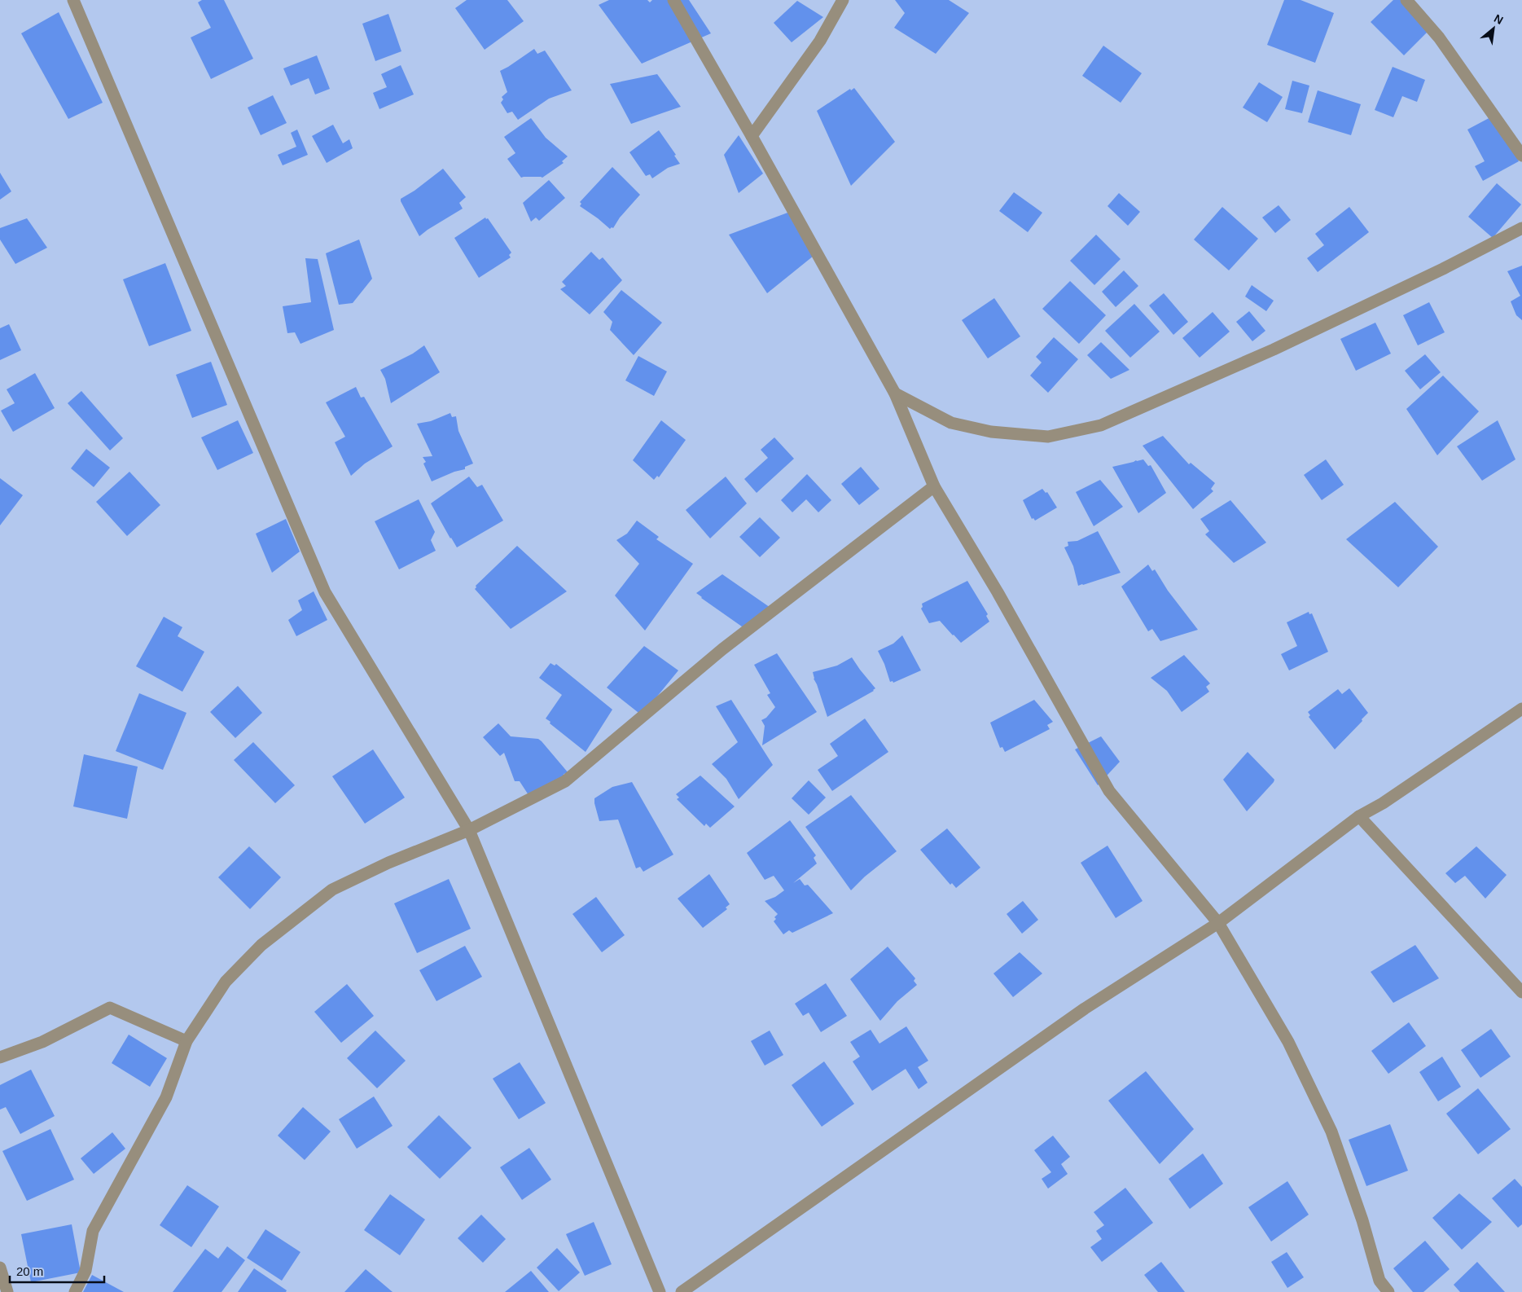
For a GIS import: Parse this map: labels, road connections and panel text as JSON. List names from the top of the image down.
{
  "scale_bar": "20 m",
  "north": "top right"
}
